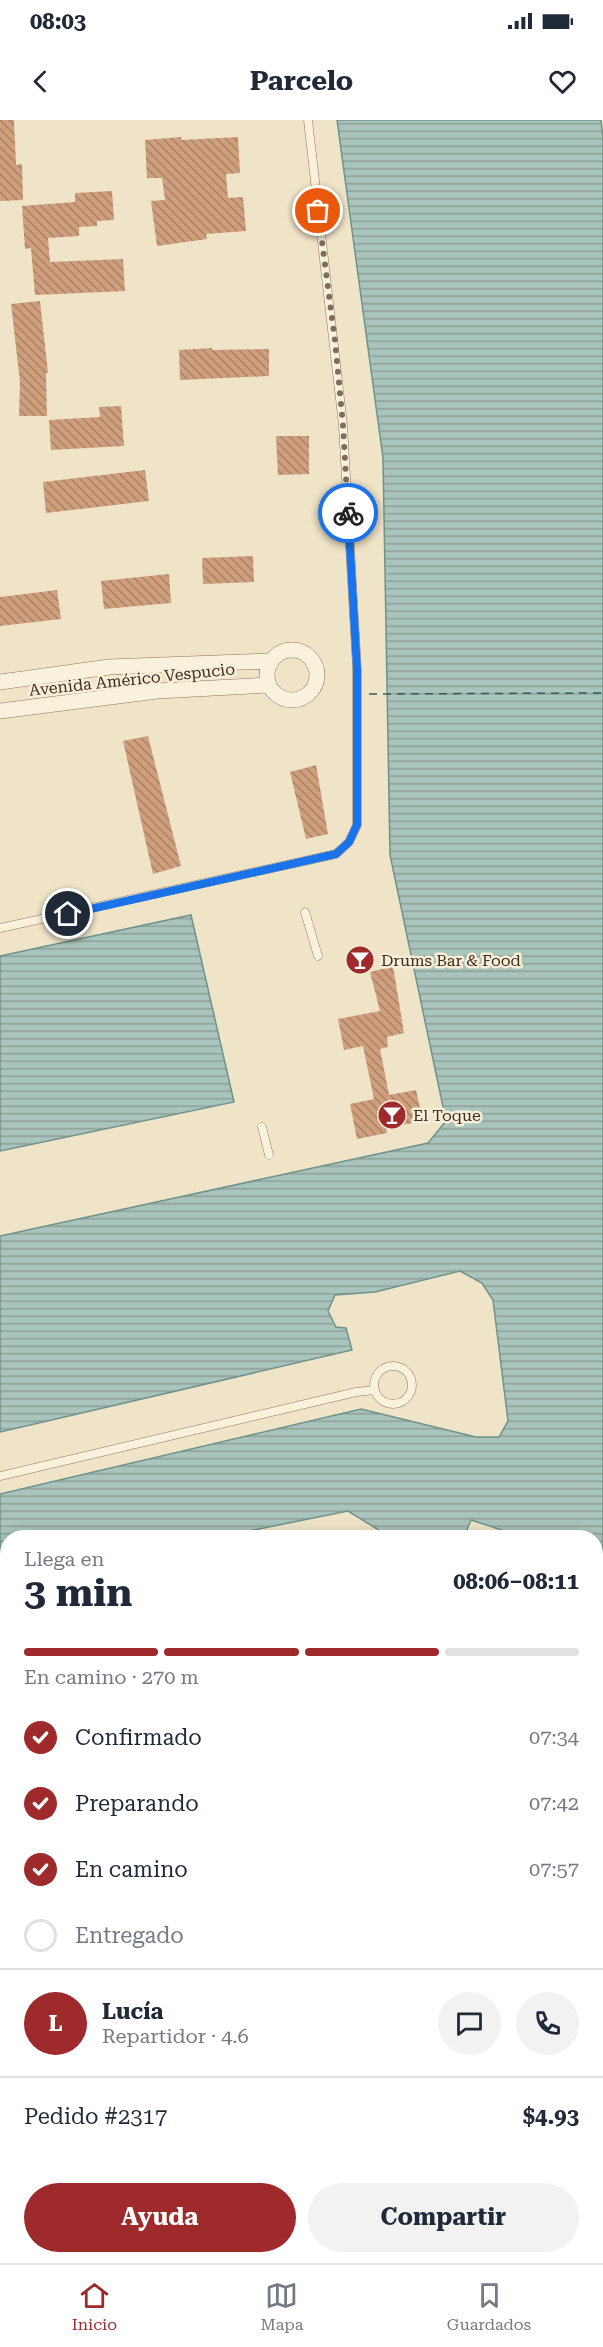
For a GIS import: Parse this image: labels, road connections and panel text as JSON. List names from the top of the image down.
{
  "streets": {
    "street": ["Avenida Américo Vespucio"]
  },
  "places": {
    "bar": ["Drums Bar & Food", "El Toque"]
  },
  "page": {
    "status": "08:03",
    "header": "Parcelo",
    "heading": ["3 min", "Llega en", "08:06–08:11"],
    "panel": [
      "Lucía",
      "Repartidor · 4.6",
      "Pedido #2317",
      "$4.93"
    ],
    "bar": "En camino · 270 m",
    "list": [
      ["Confirmado", "07:34"],
      ["Preparando", "07:42"],
      ["En camino", "07:57"],
      "Entregado"
    ],
    "round": "L",
    "buttons": ["Ayuda", "Compartir"],
    "tabs": ["Inicio", "Mapa", "Guardados"]
  }
}
